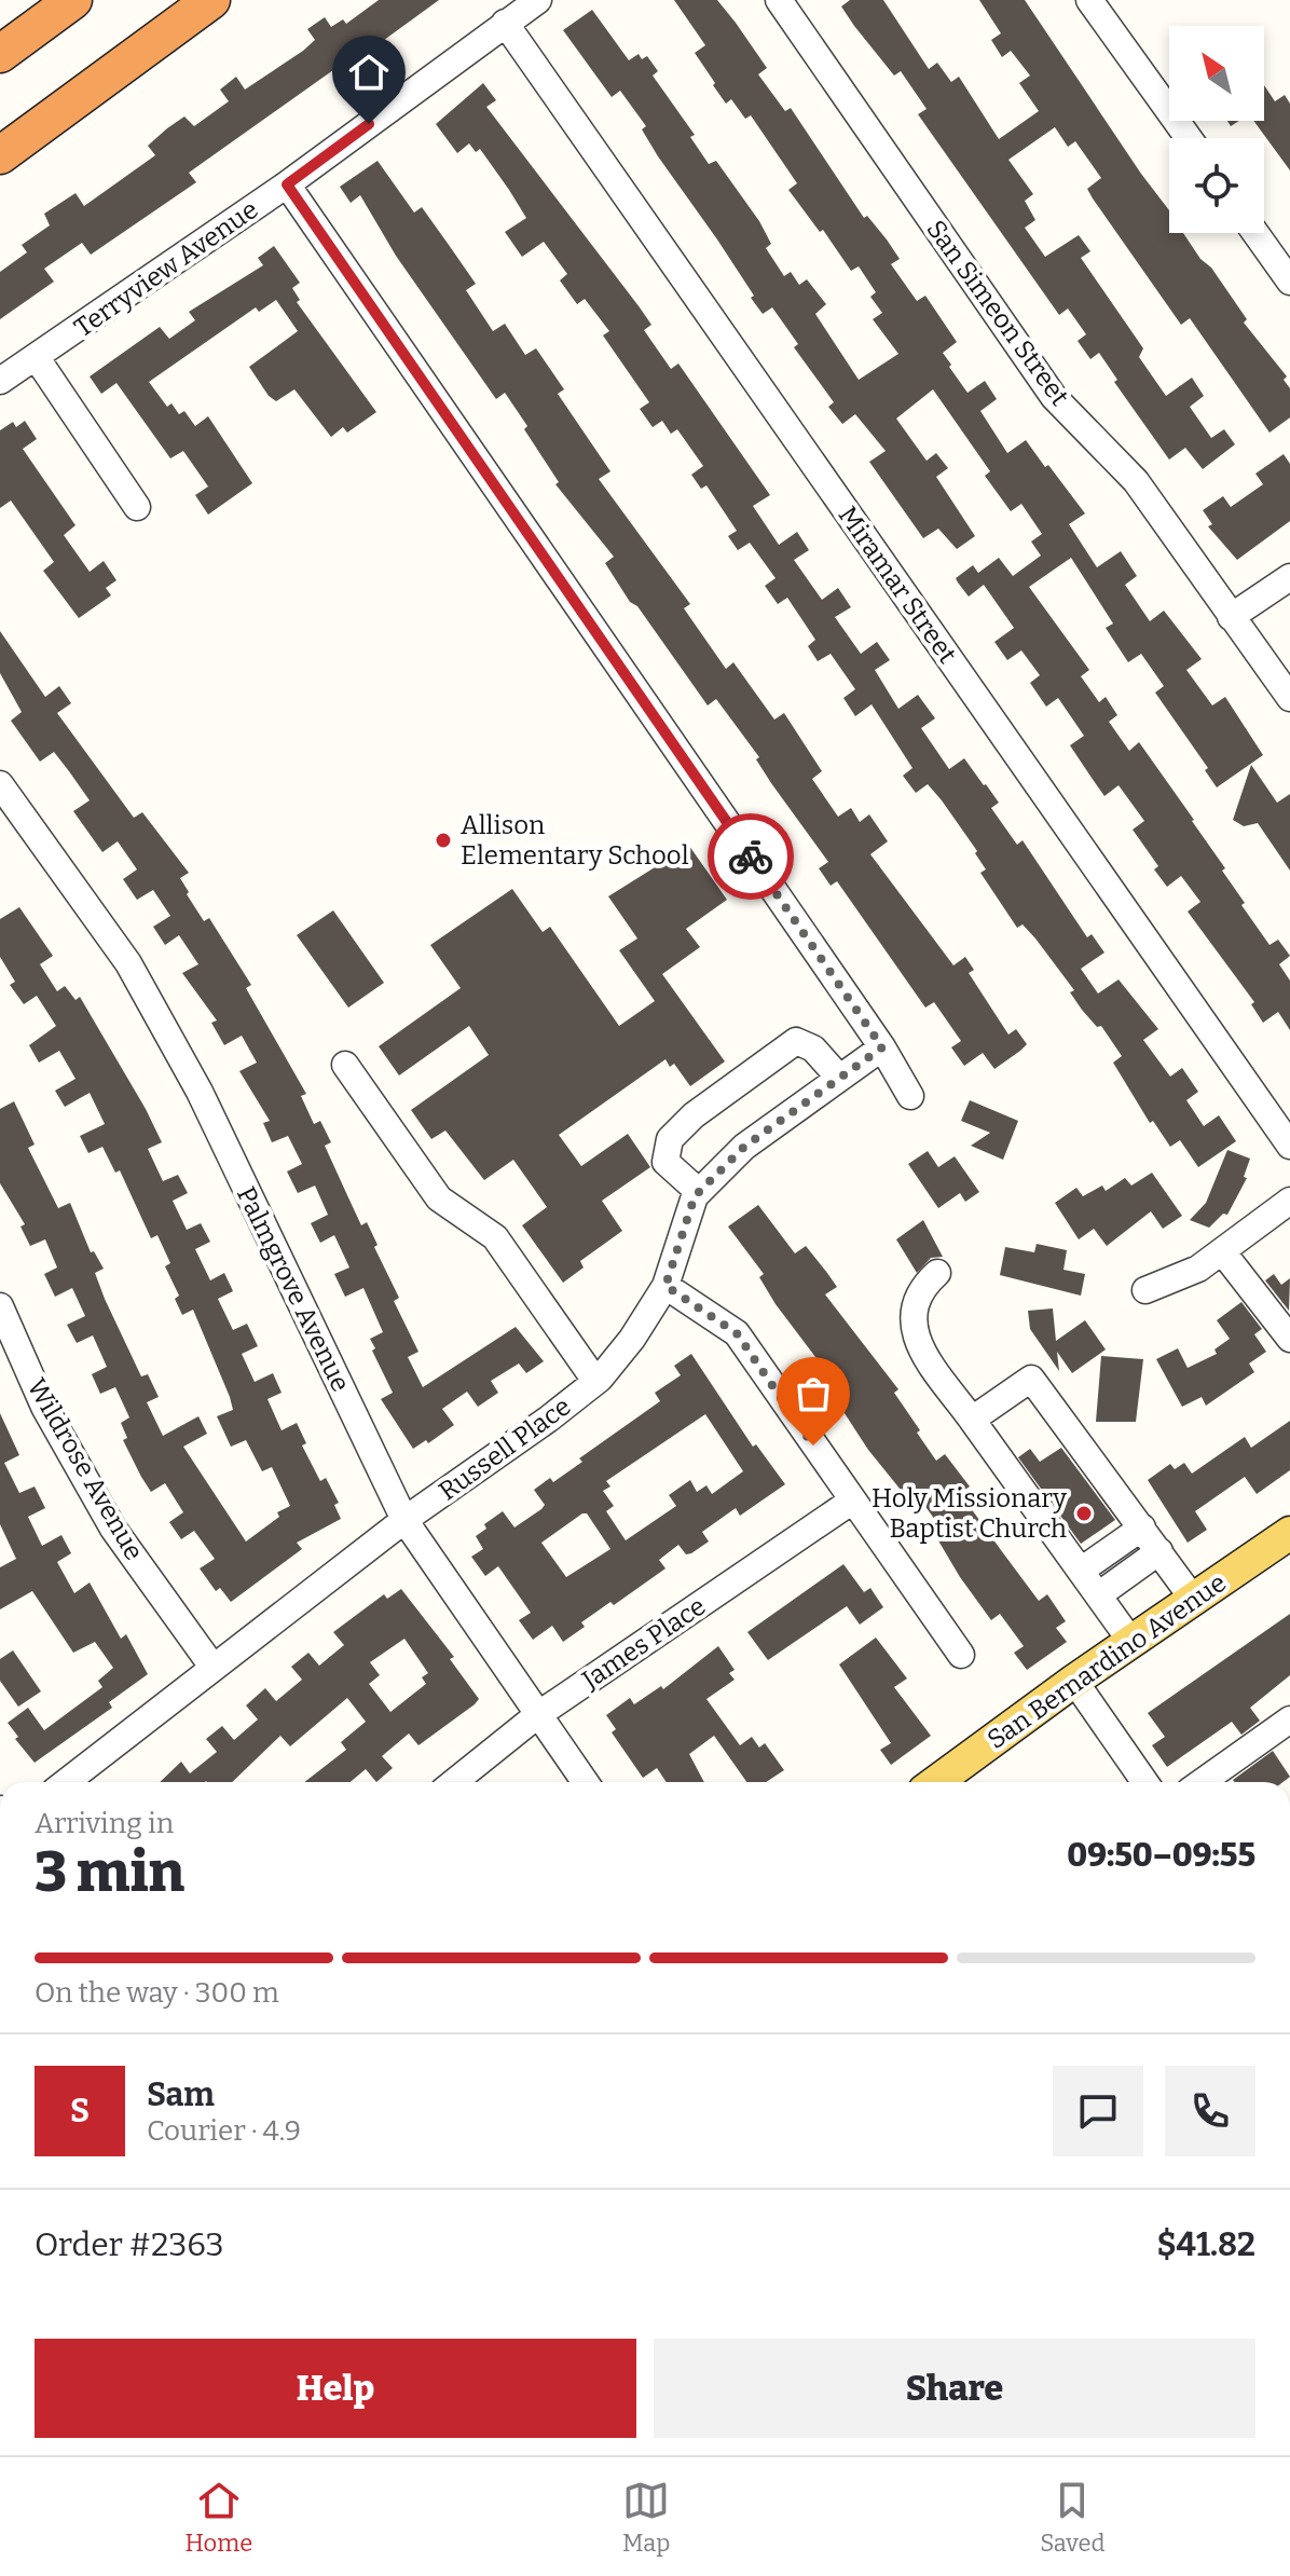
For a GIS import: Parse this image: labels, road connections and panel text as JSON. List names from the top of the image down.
{
  "streets": {
    "main road": ["San Bernardino Avenue"],
    "street": [
      "Terryview Avenue",
      "San Simeon Street",
      "Miramar Street",
      "Palmgrove Avenue",
      "Russell Place",
      "Wildrose Avenue",
      "James Place"
    ]
  },
  "crossings": [
    ["Terryview Avenue", "Miramar Street"],
    ["Palmgrove Avenue", "Russell Place"],
    ["Palmgrove Avenue", "James Place"],
    ["Russell Place", "Wildrose Avenue"]
  ],
  "places": ["Allison Elementary School", "Holy Missionary Baptist Church"],
  "north": "top left",
  "page": {
    "heading": ["3 min", "Arriving in", "09:50–09:55"],
    "panel": [
      "Sam",
      "Courier · 4.9",
      "Order #2363",
      "$41.82"
    ],
    "bar": "On the way · 300 m",
    "round": "S",
    "buttons": ["Help", "Share"],
    "tabs": ["Home", "Map", "Saved"]
  }
}
